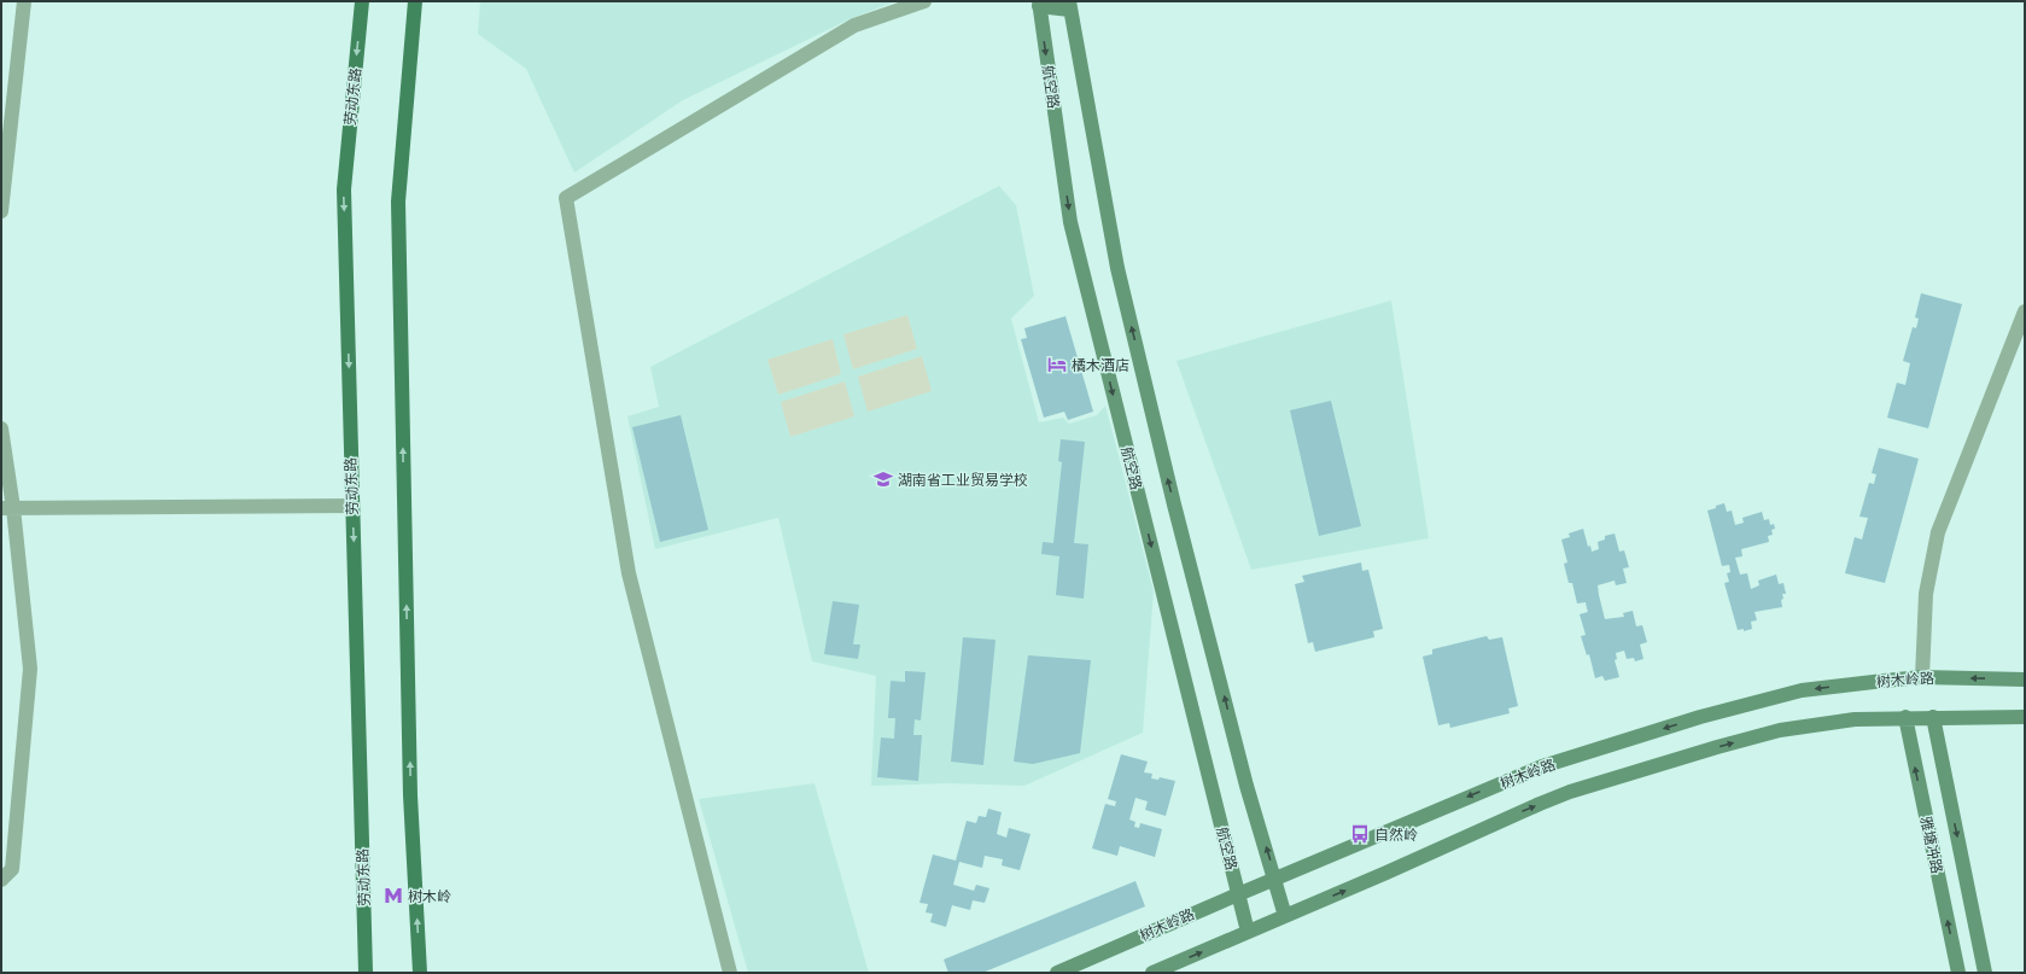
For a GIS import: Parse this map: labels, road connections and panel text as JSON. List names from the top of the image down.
{
  "streets": {
    "main road": ["劳动东路"],
    "street": ["航空路", "树木岭路", "雅塘冲路"]
  },
  "crossings": [
    ["航空路", "树木岭路"]
  ],
  "places": {
    "hotel": ["橘木酒店"],
    "school or university": ["湖南省工业贸易学校"],
    "bus stop": ["自然岭"],
    "metro station": ["树木岭"]
  }
}
